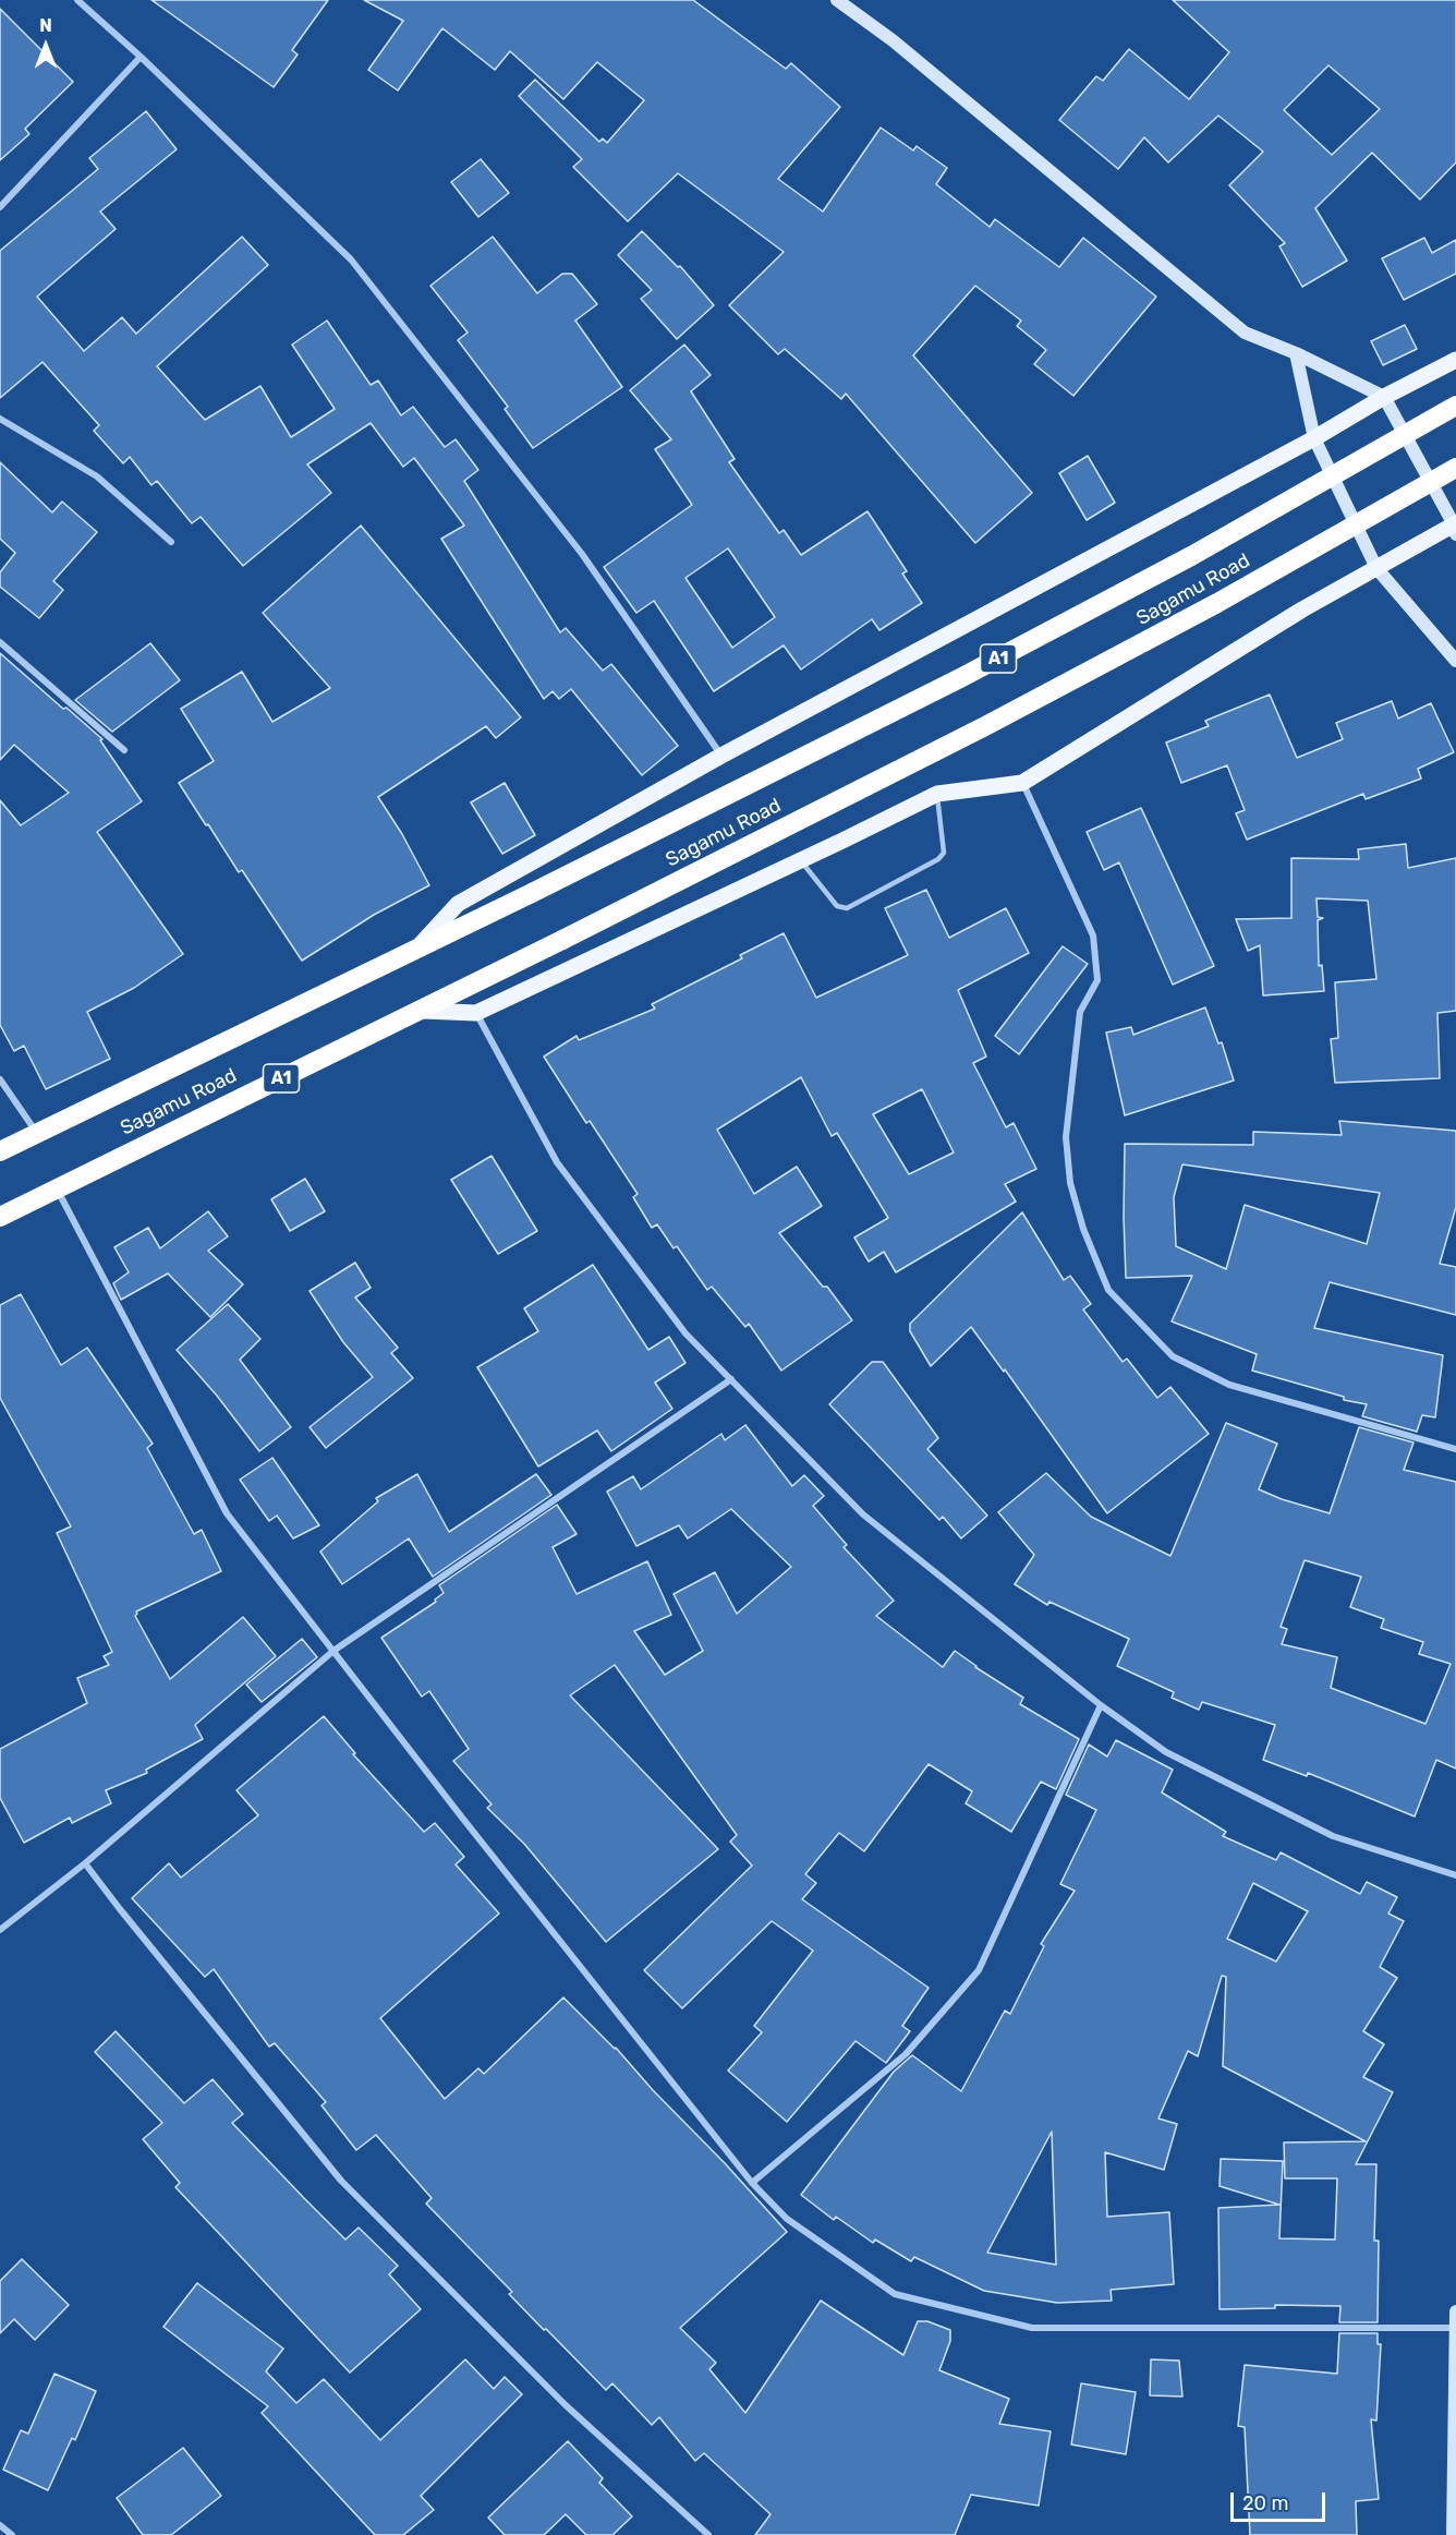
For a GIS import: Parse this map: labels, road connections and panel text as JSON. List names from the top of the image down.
{
  "streets": {
    "highway": ["Sagamu Road", "A1"]
  },
  "scale_bar": "20 m",
  "north": "top"
}
